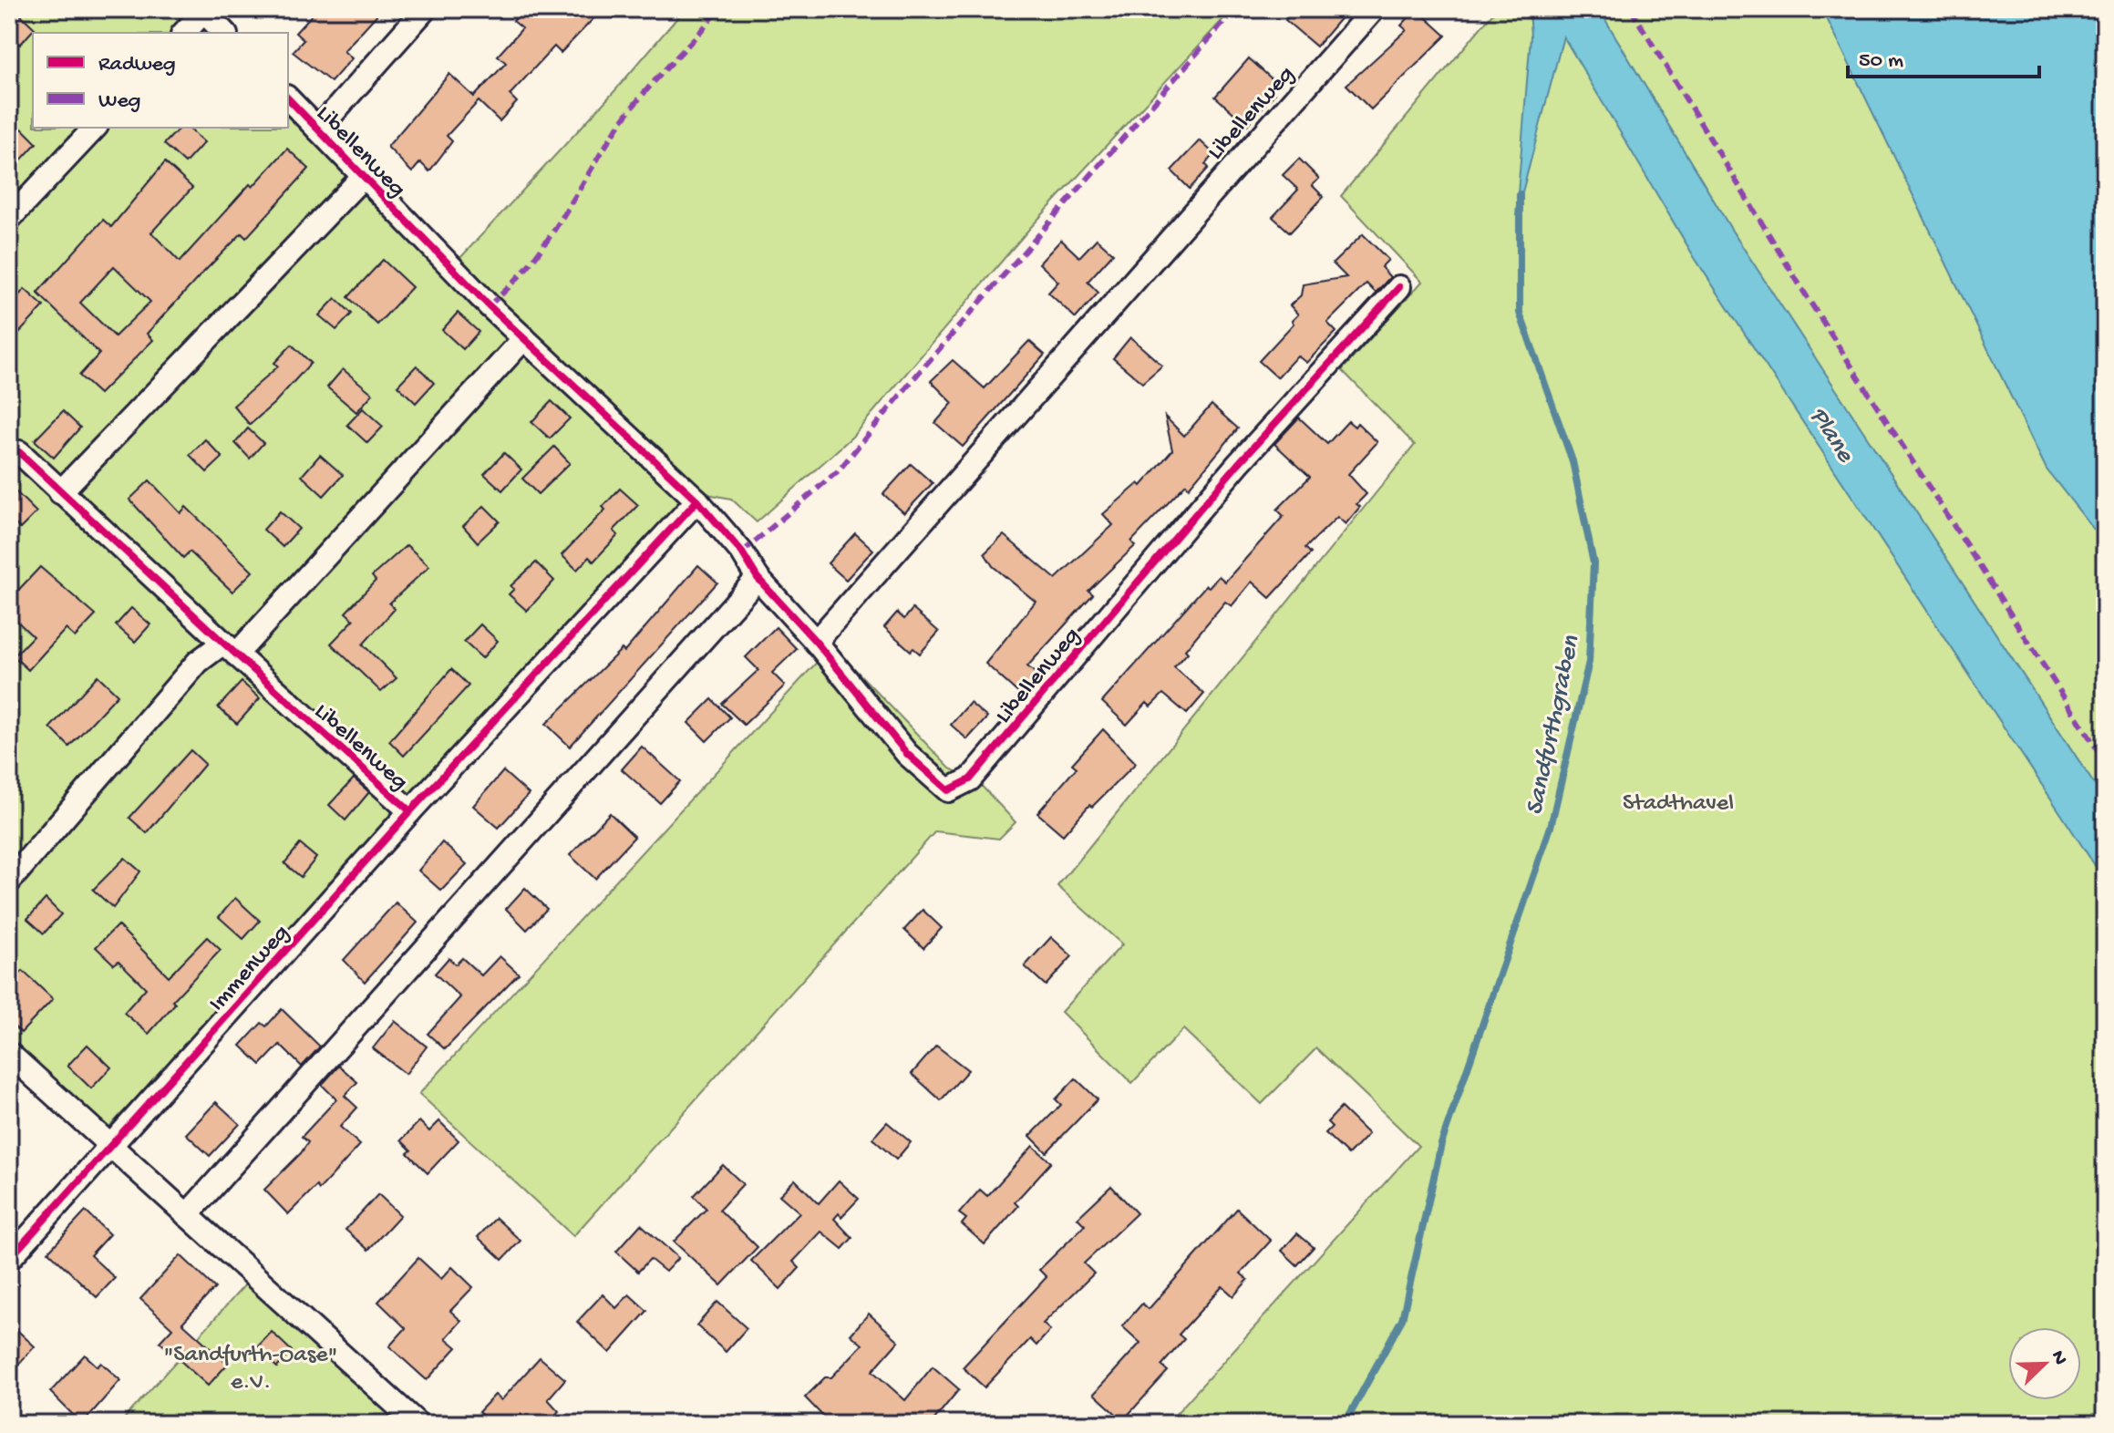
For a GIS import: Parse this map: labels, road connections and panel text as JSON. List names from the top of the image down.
{
  "streets": {
    "street": ["Libellenweg", "Immenweg"]
  },
  "crossings": [
    ["Libellenweg", "Immenweg"]
  ],
  "water": ["Plane", "Sandfurthgraben"],
  "parks": ["Stadthavel", "\"Sandfurth-Oase\" e.V."],
  "legend": ["Radweg", "Weg"],
  "scale_bar": "50 m",
  "north": "top right"
}
